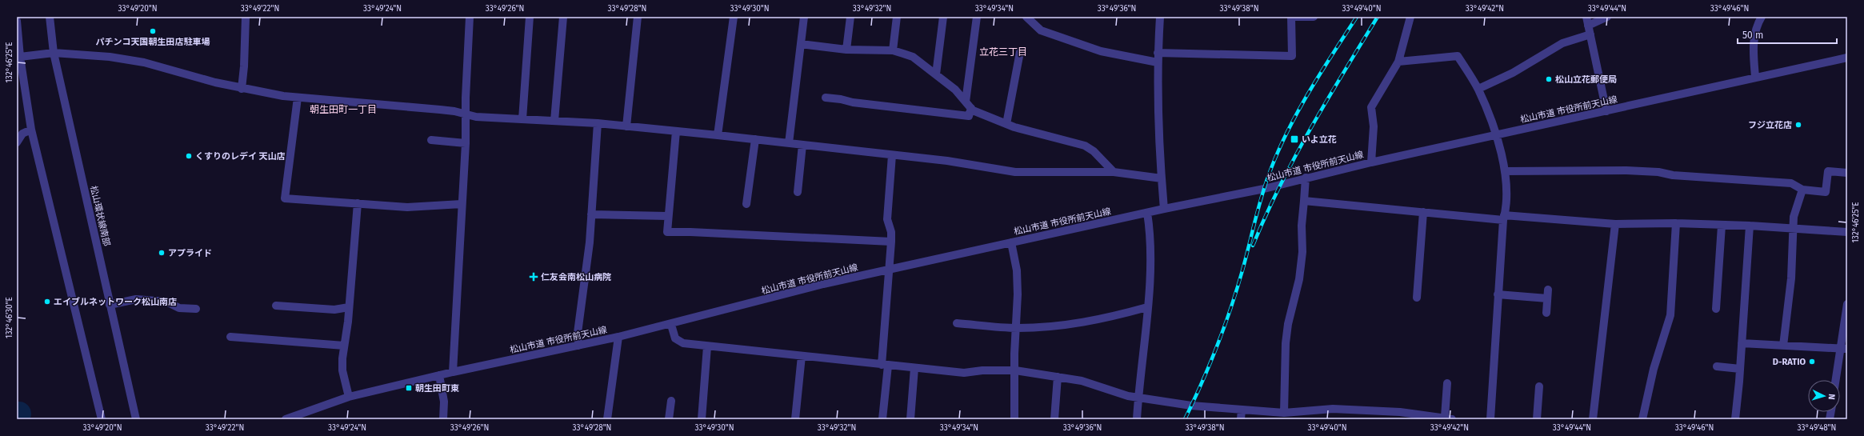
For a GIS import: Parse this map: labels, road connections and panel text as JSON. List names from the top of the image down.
{
  "streets": {
    "street": ["松山市道 市役所前天山線", "松山環状線南部"]
  },
  "districts": ["立花三丁目", "朝生田町一丁目"],
  "places": {
    "other": [
      "パチンコ天国朝生田店駐車場",
      "松山立花郵便局",
      "フジ立花店",
      "くすりのレデイ 天山店",
      "アプライド",
      "エイブルネットワーク松山南店",
      "D-RATIO"
    ],
    "transit": ["いよ立花", "朝生田町東"],
    "health": ["仁友会南松山病院"]
  },
  "scale_bar": "50 m",
  "north": "right",
  "coordinates": [
    "33°49'20\"N",
    "33°49'22\"N",
    "33°49'24\"N",
    "33°49'26\"N",
    "33°49'28\"N",
    "33°49'30\"N",
    "33°49'32\"N",
    "33°49'34\"N",
    "33°49'36\"N",
    "33°49'38\"N",
    "33°49'40\"N",
    "33°49'42\"N",
    "33°49'44\"N",
    "33°49'46\"N",
    "132°46'25\"E",
    "132°46'30\"E",
    "33°49'48\"N"
  ]
}
